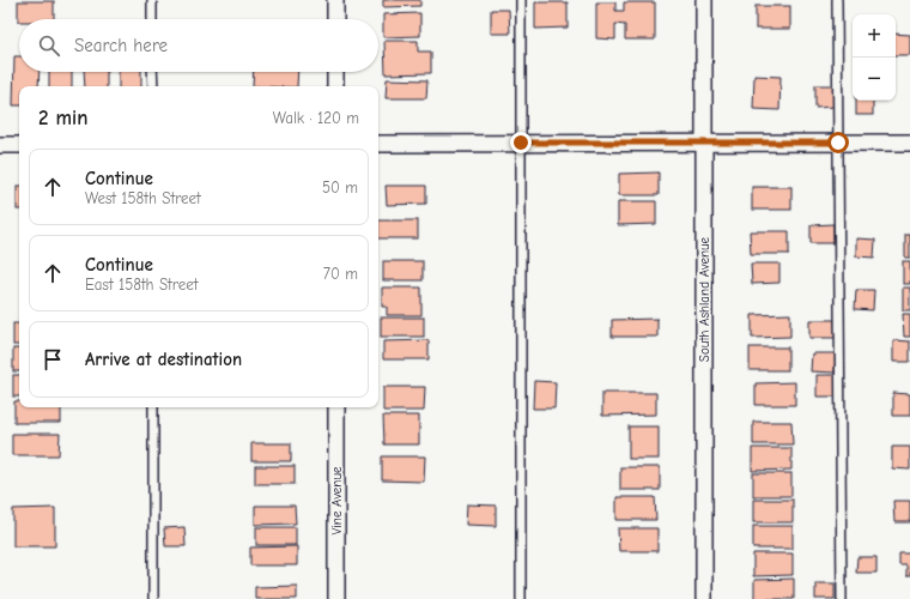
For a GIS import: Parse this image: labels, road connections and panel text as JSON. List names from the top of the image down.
{
  "streets": {
    "street": ["South Ashland Avenue", "Vine Avenue"]
  },
  "page": {
    "map_buttons": ["+", "−"],
    "search": "Search here",
    "heading": ["2 min", "Walk · 120 m"],
    "list": [
      ["Continue", "West 158th Street", "50 m"],
      ["Continue", "East 158th Street", "70 m"],
      "Arrive at destination"
    ]
  }
}
